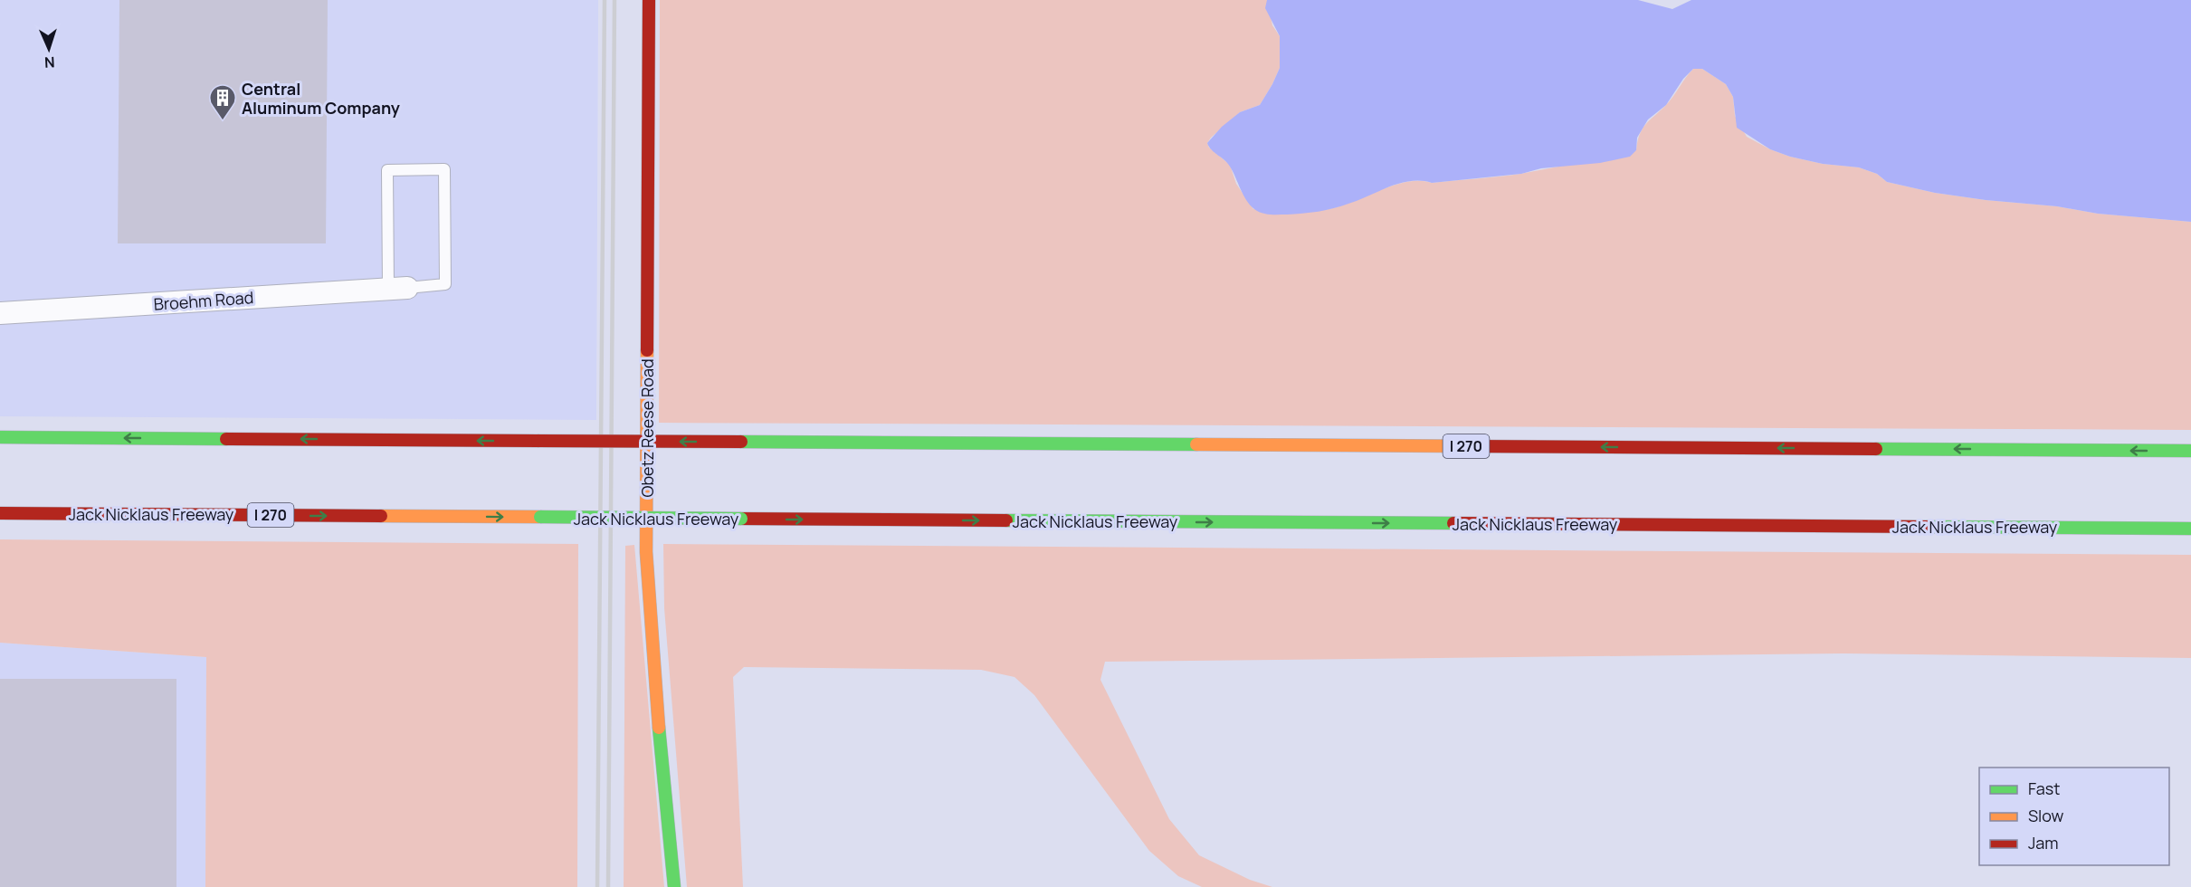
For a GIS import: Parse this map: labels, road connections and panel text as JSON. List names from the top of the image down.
{
  "streets": {
    "main road": ["Obetz Reese Road", "I 270", "Jack Nicklaus Freeway"],
    "street": ["Broehm Road"]
  },
  "places": {
    "building": ["Central Aluminum Company"]
  },
  "legend": ["Fast", "Slow", "Jam"],
  "north": "bottom"
}
